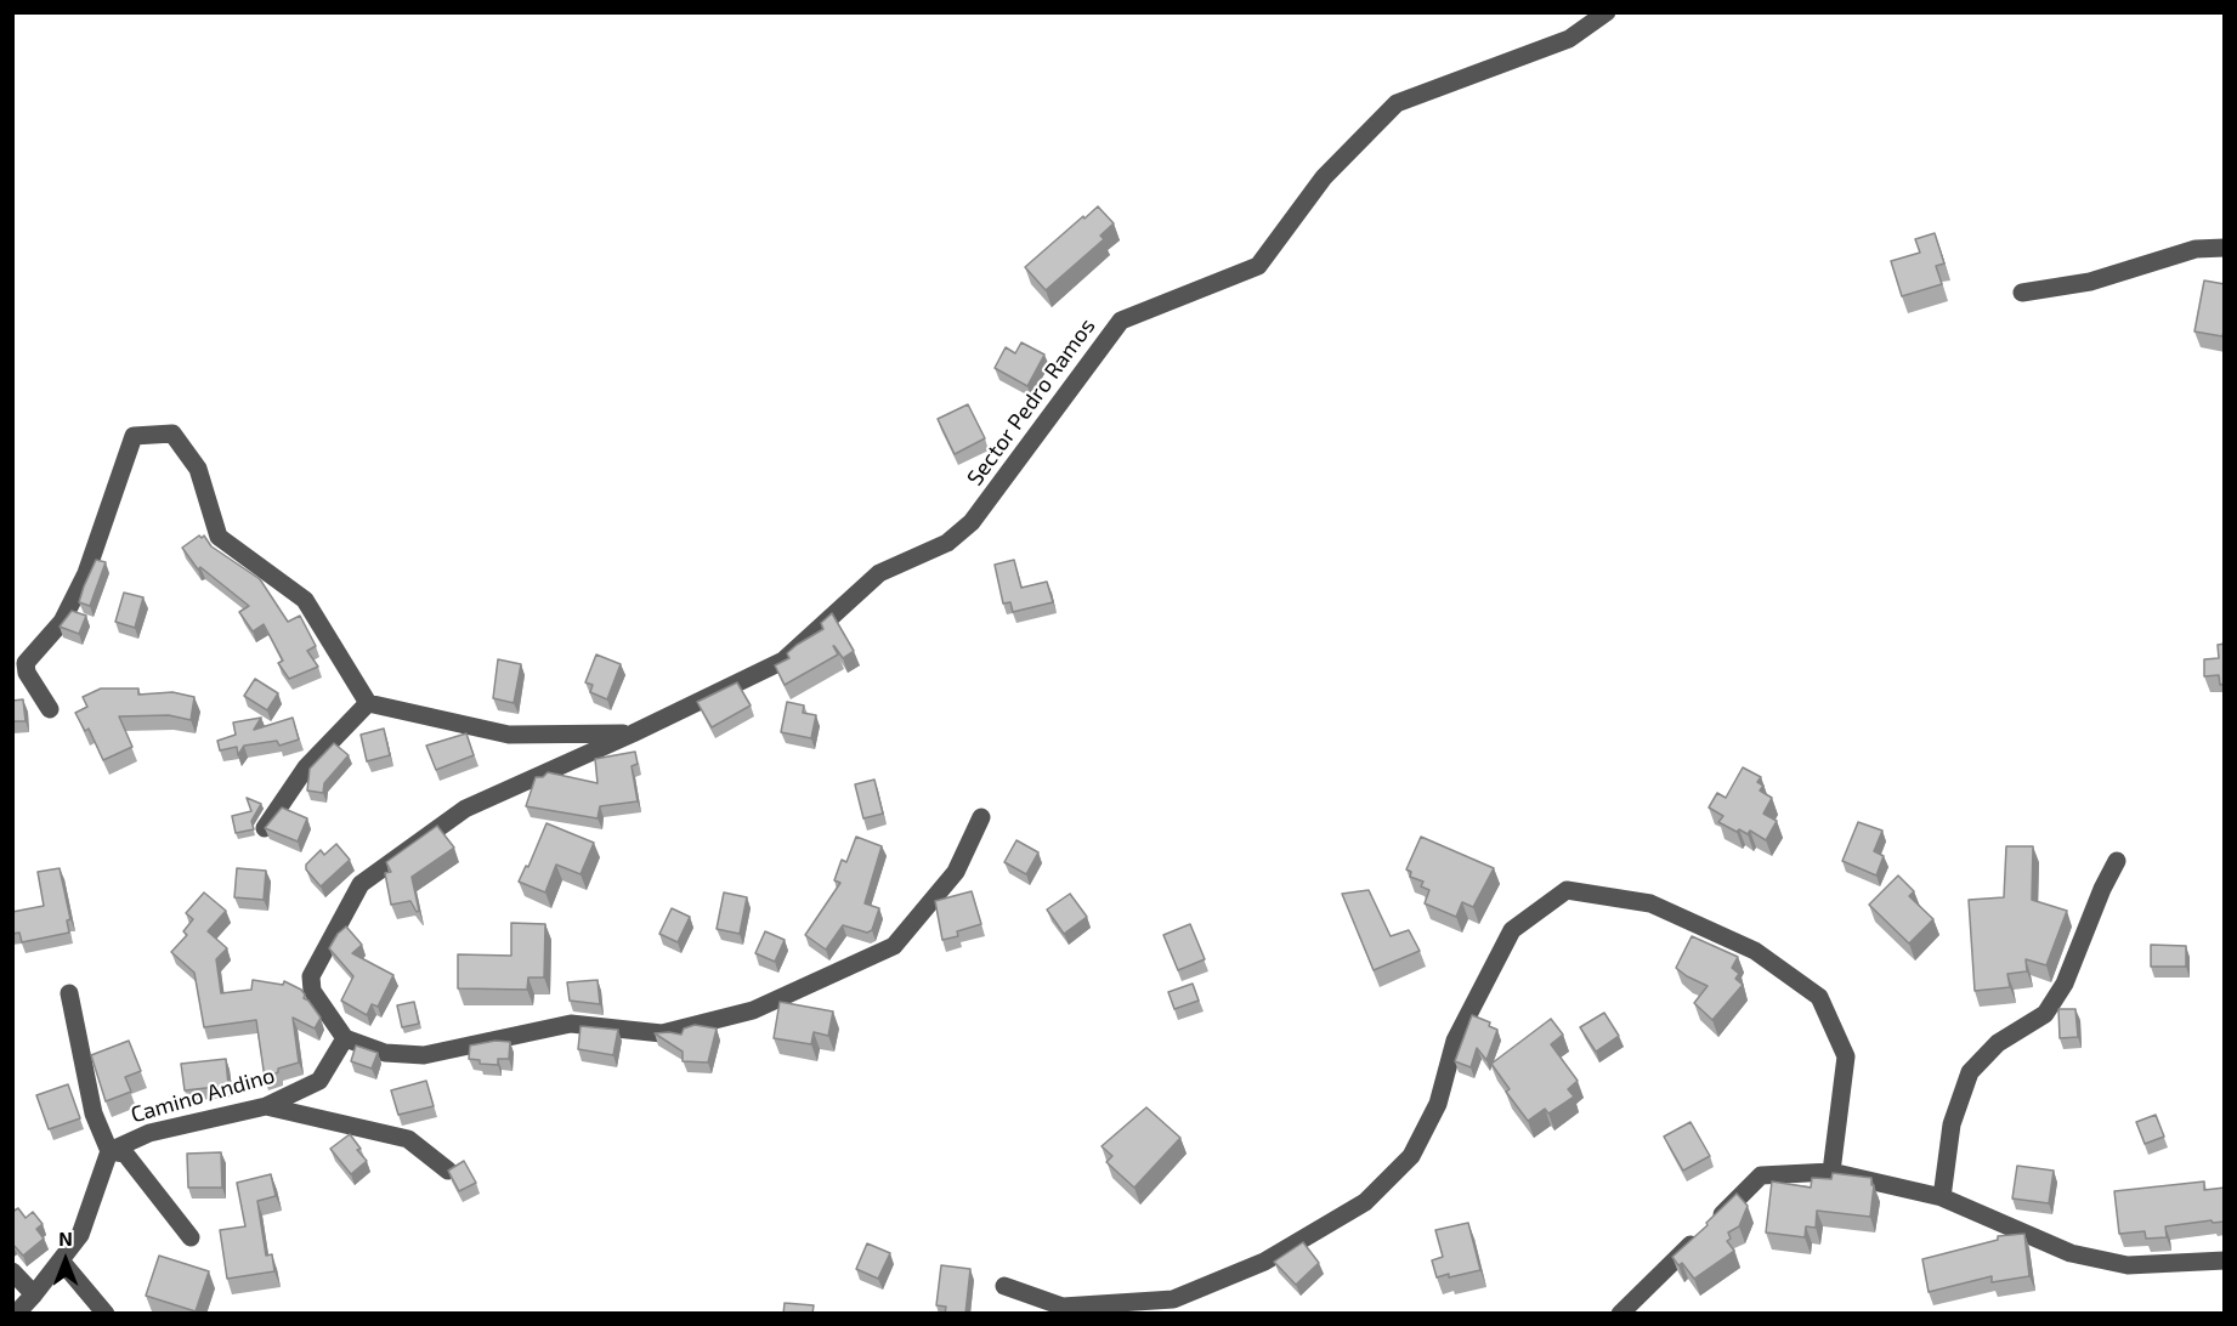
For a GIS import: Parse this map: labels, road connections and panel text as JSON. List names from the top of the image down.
{
  "streets": {
    "street": ["Sector Pedro Ramos", "Camino Andino"]
  },
  "crossings": [
    ["Sector Pedro Ramos", "Camino Andino"]
  ],
  "north": "top"
}
